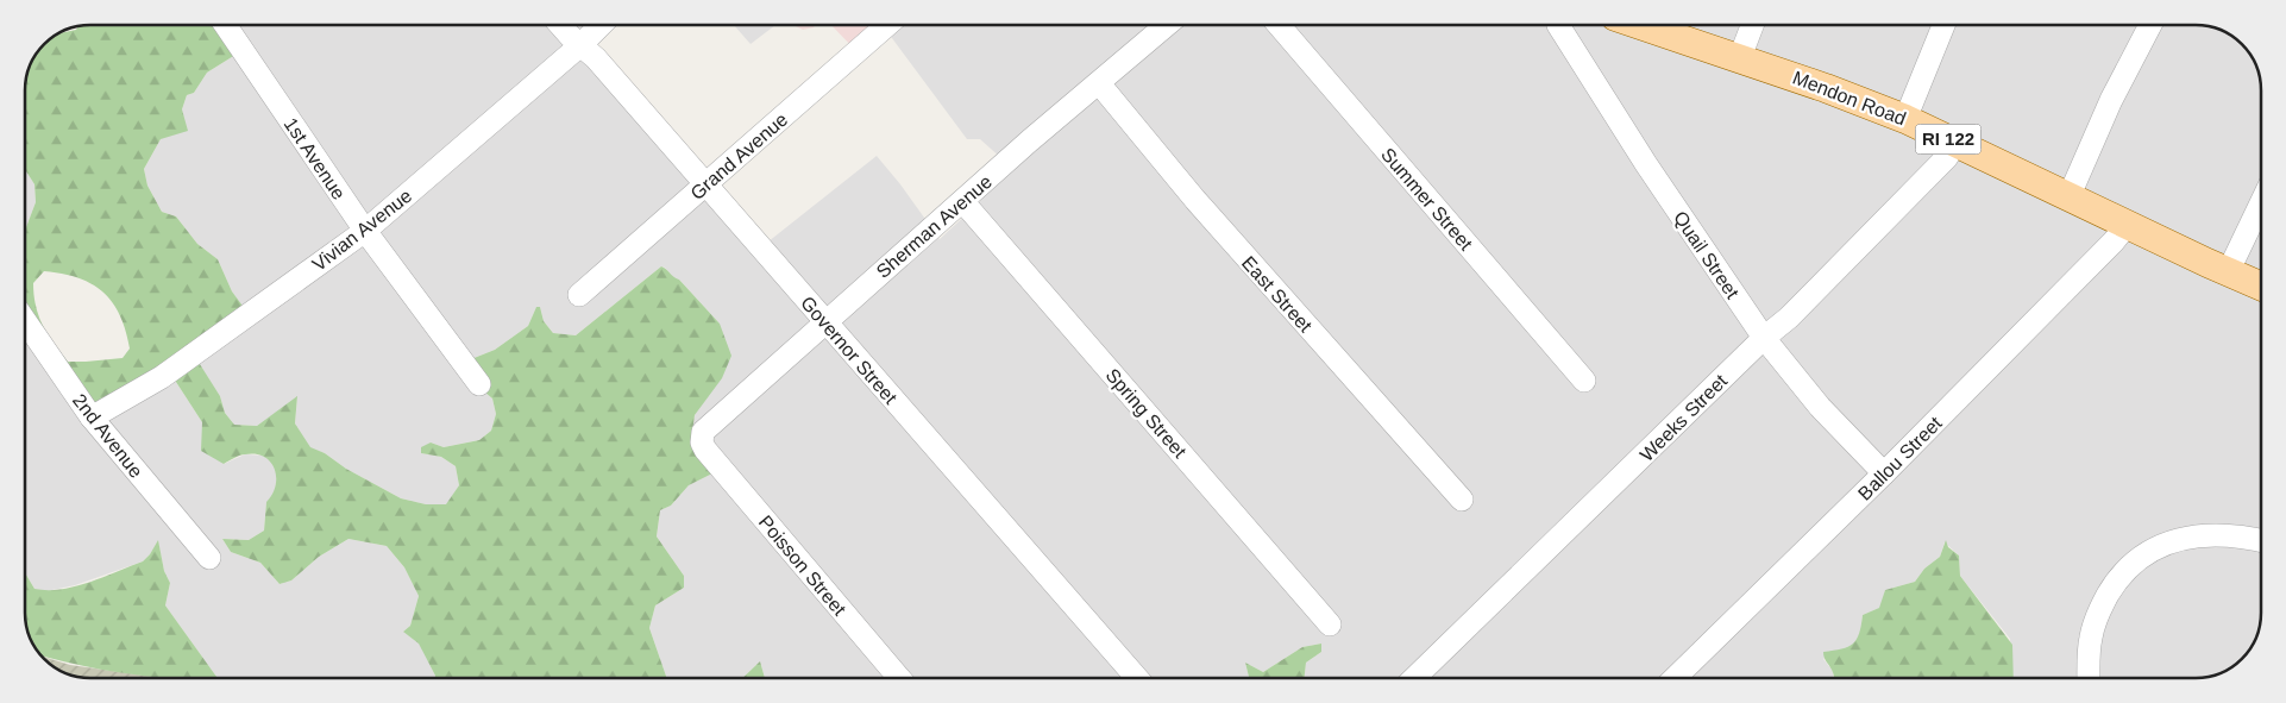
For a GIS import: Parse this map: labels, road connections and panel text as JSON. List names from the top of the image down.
{
  "streets": {
    "main road": ["Mendon Road", "RI 122"],
    "street": [
      "Grand Avenue",
      "1st Avenue",
      "Summer Street",
      "Sherman Avenue",
      "Vivian Avenue",
      "Quail Street",
      "East Street",
      "Governor Street",
      "Spring Street",
      "Weeks Street",
      "2nd Avenue",
      "Ballou Street",
      "Poisson Street"
    ]
  },
  "crossings": [
    ["Mendon Road", "Weeks Street"],
    ["Mendon Road", "Ballou Street"],
    ["Grand Avenue", "Governor Street"],
    ["1st Avenue", "Vivian Avenue"],
    ["Sherman Avenue", "East Street"],
    ["Sherman Avenue", "Governor Street"],
    ["Sherman Avenue", "Spring Street"],
    ["Sherman Avenue", "Poisson Street"],
    ["Vivian Avenue", "Governor Street"],
    ["Vivian Avenue", "2nd Avenue"],
    ["Quail Street", "Weeks Street"],
    ["Quail Street", "Ballou Street"]
  ]
}
